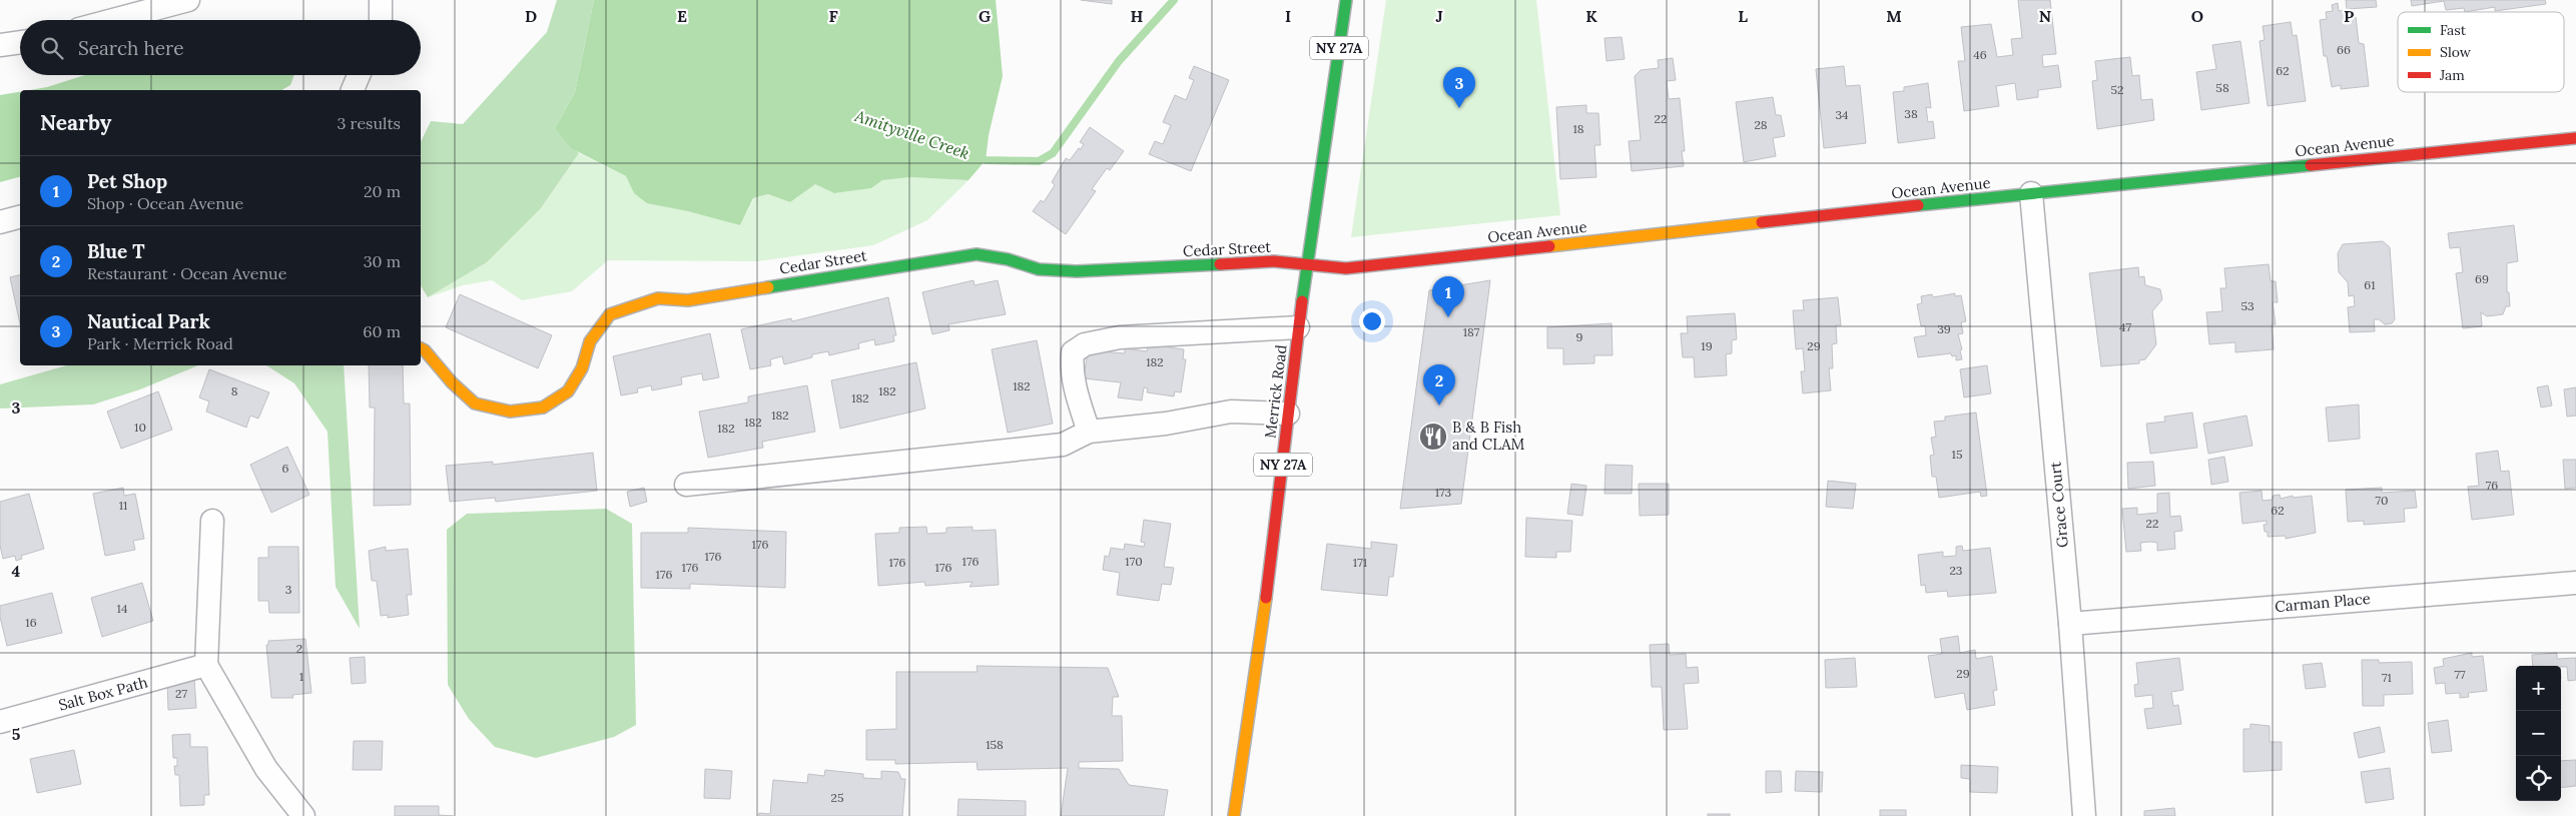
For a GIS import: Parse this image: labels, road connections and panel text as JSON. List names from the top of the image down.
{
  "streets": {
    "street": [
      "NY 27A",
      "Ocean Avenue",
      "Cedar Street",
      "Merrick Road",
      "Grace Court",
      "Carman Place",
      "Salt Box Path"
    ]
  },
  "crossings": [
    ["Ocean Avenue", "Cedar Street"],
    ["Ocean Avenue", "Merrick Road"],
    ["Ocean Avenue", "Grace Court"],
    ["Cedar Street", "Merrick Road"],
    ["Grace Court", "Carman Place"]
  ],
  "water": ["Amityville Creek"],
  "places": {
    "restaurant": ["B & B Fish and CLAM"]
  },
  "house_numbers": [
    "66",
    "46",
    "62",
    "58",
    "52",
    "38",
    "34",
    "22",
    "28",
    "18",
    "69",
    "61",
    "53",
    "47",
    "39",
    "187",
    "9",
    "19",
    "29",
    "182",
    "182",
    "8",
    "182",
    "182",
    "182",
    "182",
    "10",
    "182",
    "15",
    "6",
    "76",
    "173",
    "70",
    "11",
    "62",
    "22",
    "176",
    "176",
    "176",
    "170",
    "176",
    "171",
    "176",
    "176",
    "23",
    "176",
    "3",
    "14",
    "16",
    "2",
    "29",
    "77",
    "1",
    "71",
    "27",
    "158",
    "25"
  ],
  "legend": ["Fast", "Slow", "Jam"],
  "page": {
    "search": "Search here",
    "pins": ["3", "1", "2"],
    "heading": ["Nearby", "3 results"],
    "list": [
      {
        "mark": "1",
        "name": "Pet Shop",
        "note": "Shop · Ocean Avenue",
        "value": "20 m"
      },
      {
        "mark": "2",
        "name": "Blue T",
        "note": "Restaurant · Ocean Avenue",
        "value": "30 m"
      },
      {
        "mark": "3",
        "name": "Nautical Park",
        "note": "Park · Merrick Road",
        "value": "60 m"
      }
    ],
    "map_buttons": ["+", "−"]
  },
  "grid": {
    "columns": [
      "D",
      "E",
      "F",
      "G",
      "H",
      "I",
      "J",
      "K",
      "L",
      "M",
      "N",
      "O",
      "P"
    ],
    "rows": ["3", "4", "5"]
  }
}
